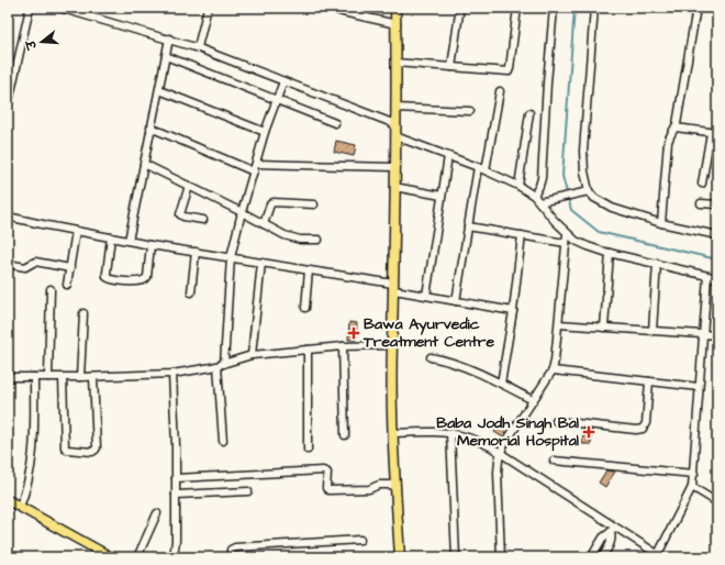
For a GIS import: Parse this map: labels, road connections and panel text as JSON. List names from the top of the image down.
{
  "places": {
    "health": ["Bawa Ayurvedic Treatment Centre", "Baba Jodh Singh Bal Memorial Hospital"]
  },
  "north": "left"
}
